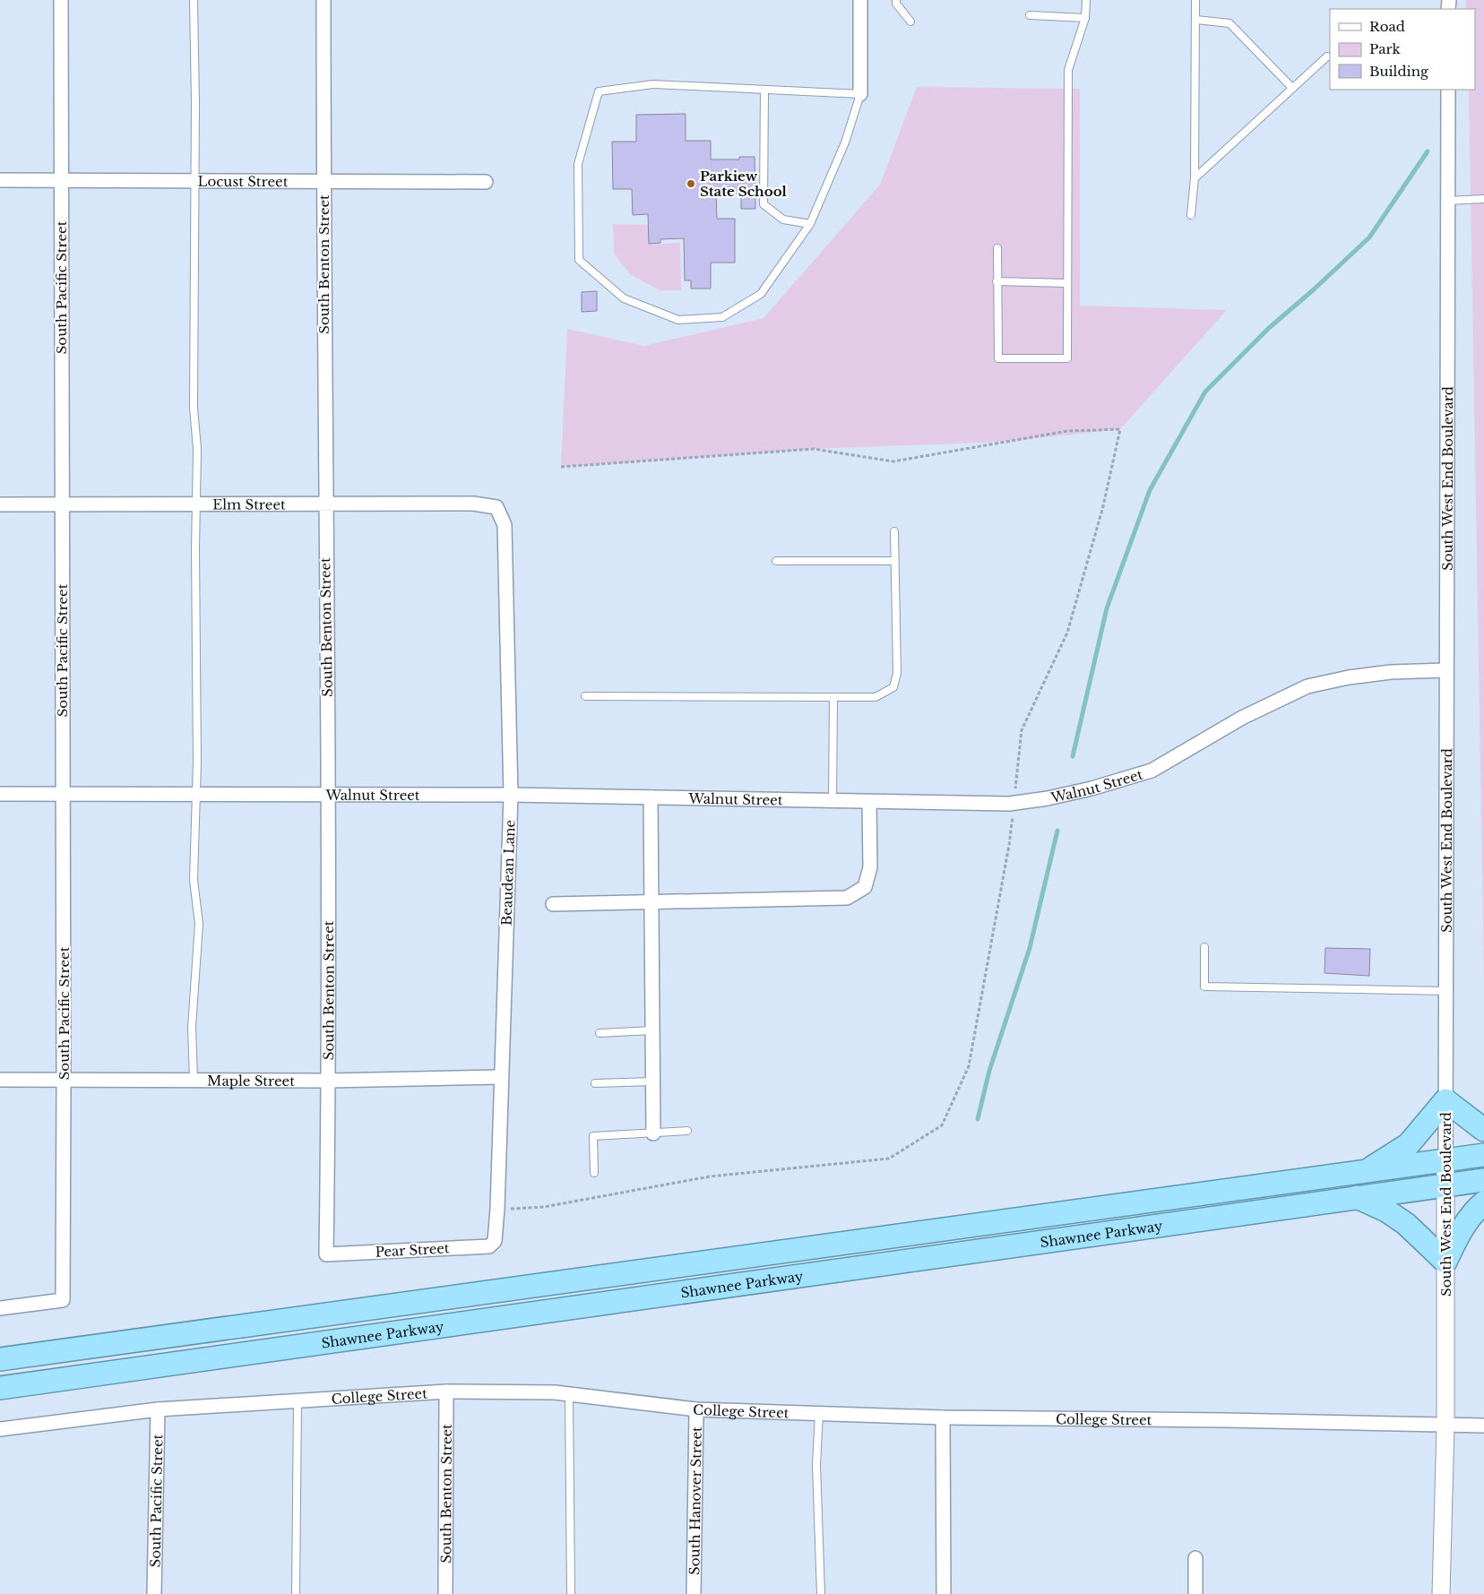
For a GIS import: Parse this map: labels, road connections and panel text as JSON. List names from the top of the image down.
{
  "streets": {
    "highway": ["Shawnee Parkway"],
    "street": [
      "Locust Street",
      "South Benton Street",
      "South Pacific Street",
      "South West End Boulevard",
      "Elm Street",
      "Walnut Street",
      "Beaudean Lane",
      "Maple Street",
      "Pear Street",
      "College Street",
      "South Hanover Street"
    ]
  },
  "crossings": [
    ["Locust Street", "South Benton Street"],
    ["Locust Street", "South Pacific Street"],
    ["South Benton Street", "Elm Street"],
    ["South Benton Street", "Walnut Street"],
    ["South Benton Street", "Maple Street"],
    ["South Benton Street", "Pear Street"],
    ["South Benton Street", "College Street"],
    ["South Pacific Street", "Elm Street"],
    ["South Pacific Street", "Walnut Street"],
    ["South Pacific Street", "Maple Street"],
    ["South Pacific Street", "College Street"],
    ["South West End Boulevard", "Walnut Street"],
    ["South West End Boulevard", "Shawnee Parkway"],
    ["South West End Boulevard", "College Street"],
    ["Elm Street", "Beaudean Lane"],
    ["Walnut Street", "Beaudean Lane"],
    ["Beaudean Lane", "Maple Street"],
    ["Beaudean Lane", "Pear Street"],
    ["College Street", "South Hanover Street"]
  ],
  "places": ["Parkiew State School"],
  "legend": ["Road", "Park", "Building"]
}
